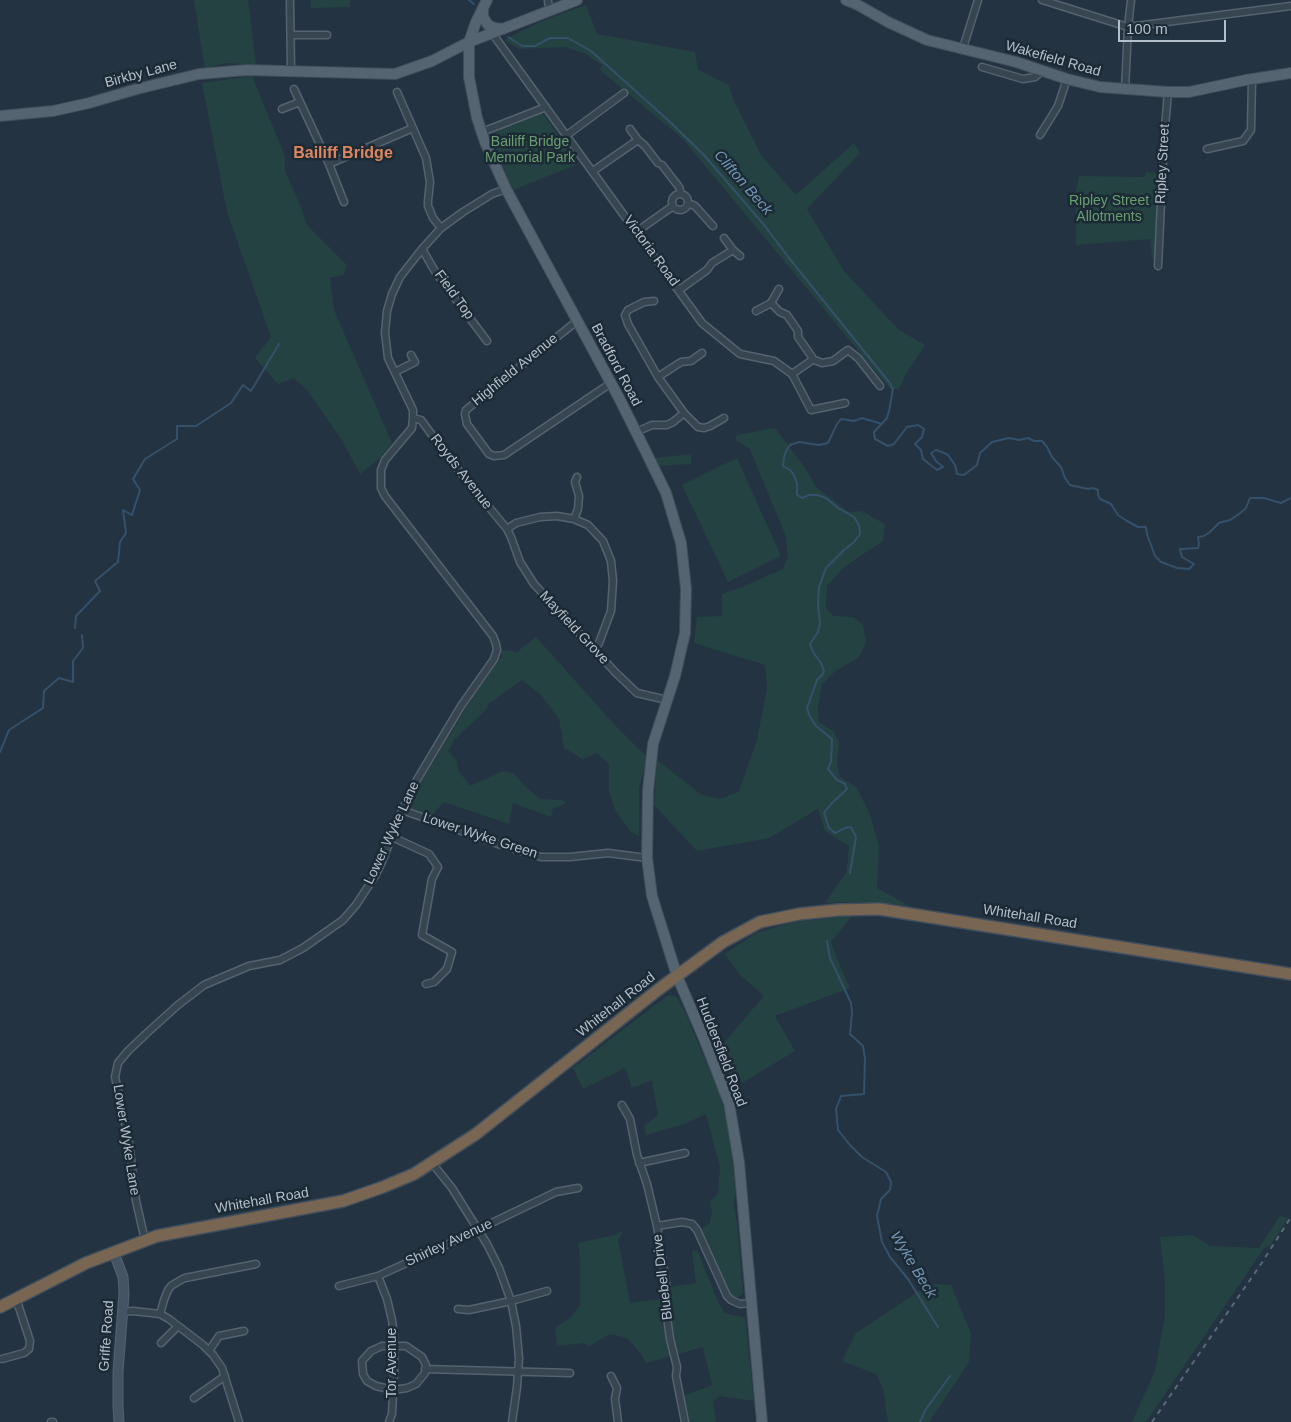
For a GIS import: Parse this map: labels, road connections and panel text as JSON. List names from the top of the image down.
{
  "streets": {
    "highway": ["Whitehall Road"],
    "main road": [
      "Wakefield Road",
      "Birkby Lane",
      "Bradford Road",
      "Huddersfield Road"
    ],
    "street": [
      "Ripley Street",
      "Victoria Road",
      "Field Top",
      "Highfield Avenue",
      "Royds Avenue",
      "Mayfield Grove",
      "Lower Wyke Lane",
      "Lower Wyke Green",
      "Shirley Avenue",
      "Bluebell Drive",
      "Griffe Road",
      "Tor Avenue"
    ]
  },
  "crossings": [
    ["Wakefield Road", "Ripley Street"],
    ["Birkby Lane", "Bradford Road"],
    ["Bradford Road", "Highfield Avenue"],
    ["Bradford Road", "Mayfield Grove"],
    ["Bradford Road", "Huddersfield Road"],
    ["Royds Avenue", "Mayfield Grove"],
    ["Royds Avenue", "Lower Wyke Lane"],
    ["Lower Wyke Lane", "Lower Wyke Green"],
    ["Lower Wyke Lane", "Whitehall Road"],
    ["Lower Wyke Green", "Huddersfield Road"],
    ["Whitehall Road", "Huddersfield Road"],
    ["Whitehall Road", "Griffe Road"],
    ["Shirley Avenue", "Tor Avenue"]
  ],
  "districts": ["Bailiff Bridge"],
  "water": ["Clifton Beck", "Wyke Beck"],
  "parks": ["Bailiff Bridge Memorial Park", "Ripley Street Allotments"],
  "scale_bar": "100 m"
}
